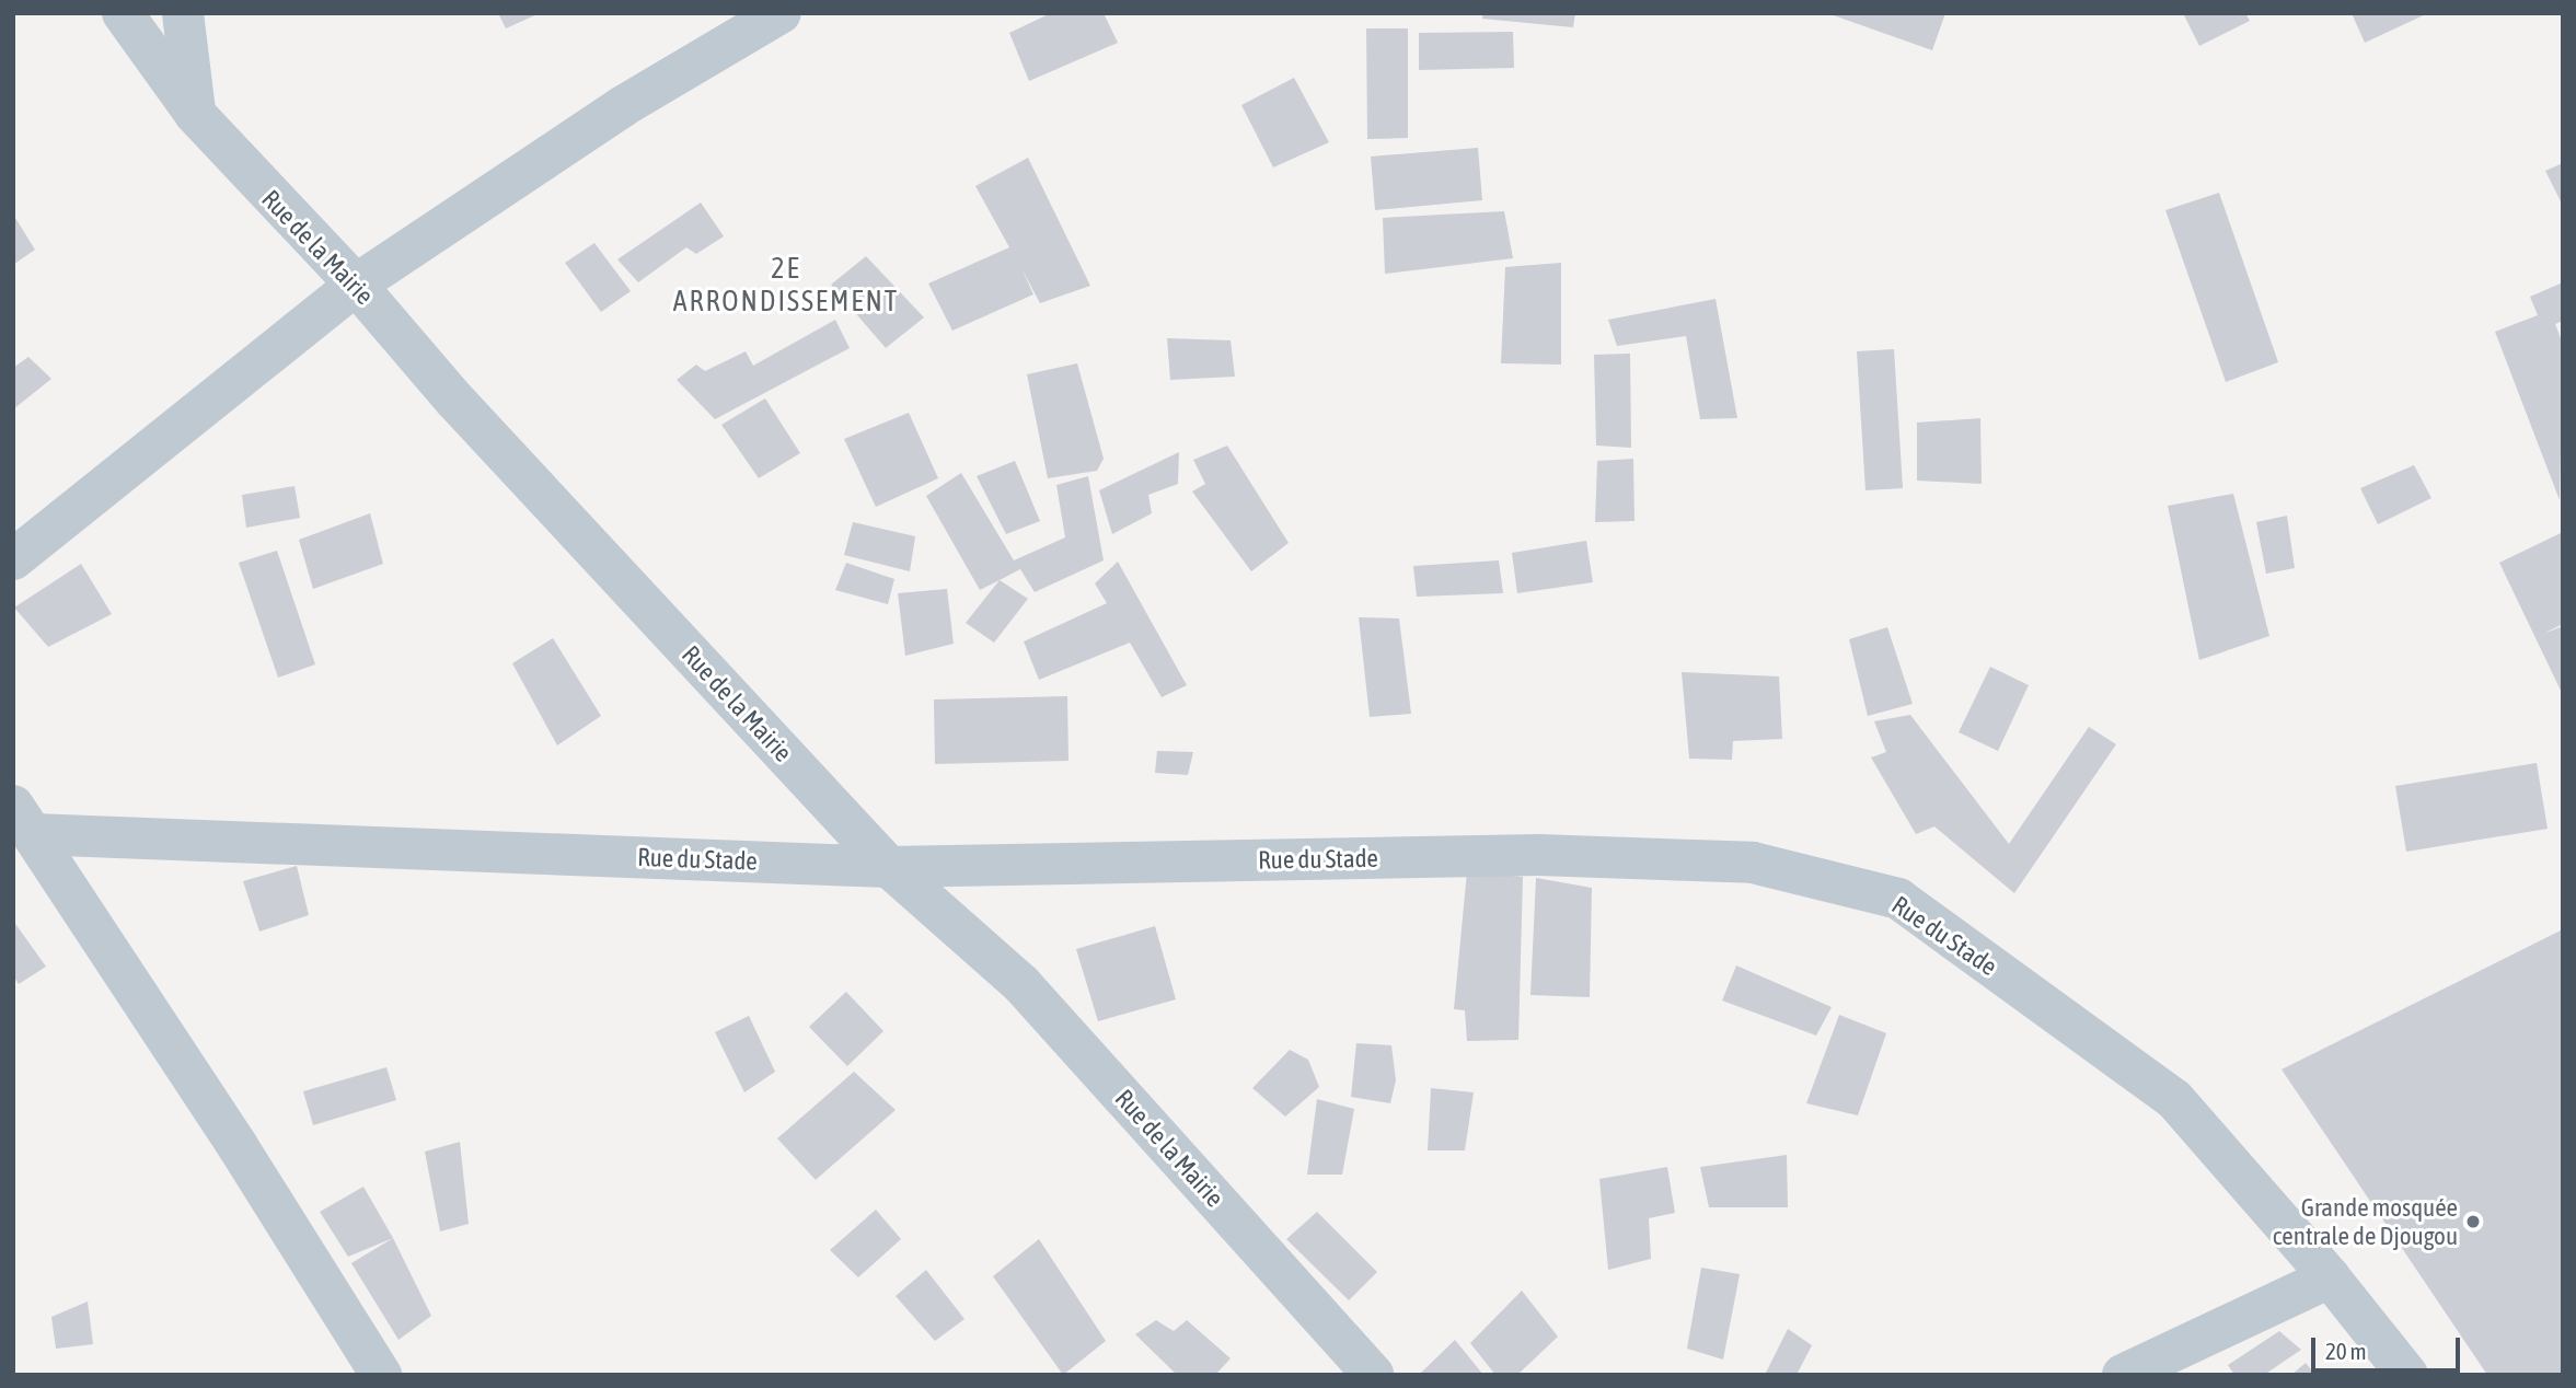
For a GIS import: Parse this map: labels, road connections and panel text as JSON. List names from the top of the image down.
{
  "streets": {
    "street": ["Rue de la Mairie", "Rue du Stade"]
  },
  "crossings": [
    ["Rue de la Mairie", "Rue du Stade"]
  ],
  "districts": ["2E ARRONDISSEMENT"],
  "places": ["Grande mosquée centrale de Djougou"],
  "scale_bar": "20 m"
}
